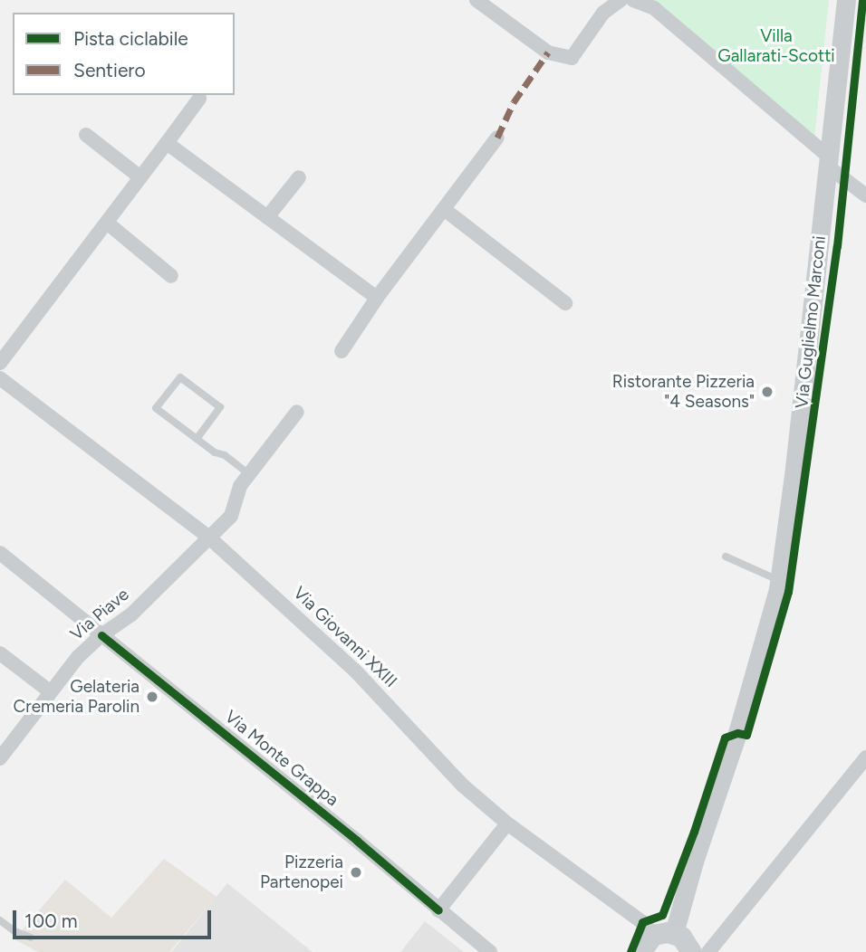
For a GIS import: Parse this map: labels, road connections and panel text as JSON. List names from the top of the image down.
{
  "streets": {
    "street": [
      "Via Guglielmo Marconi",
      "Via Piave",
      "Via Giovanni XXIII",
      "Via Monte Grappa"
    ]
  },
  "crossings": [
    ["Via Guglielmo Marconi", "Via Giovanni XXIII"],
    ["Via Piave", "Via Giovanni XXIII"],
    ["Via Piave", "Via Monte Grappa"]
  ],
  "parks": ["Villa Gallarati-Scotti"],
  "places": ["Ristorante Pizzeria \"4 Seasons\"", "Gelateria Cremeria Parolin", "Pizzeria Partenopei"],
  "legend": ["Pista ciclabile", "Sentiero"],
  "scale_bar": "100 m"
}
